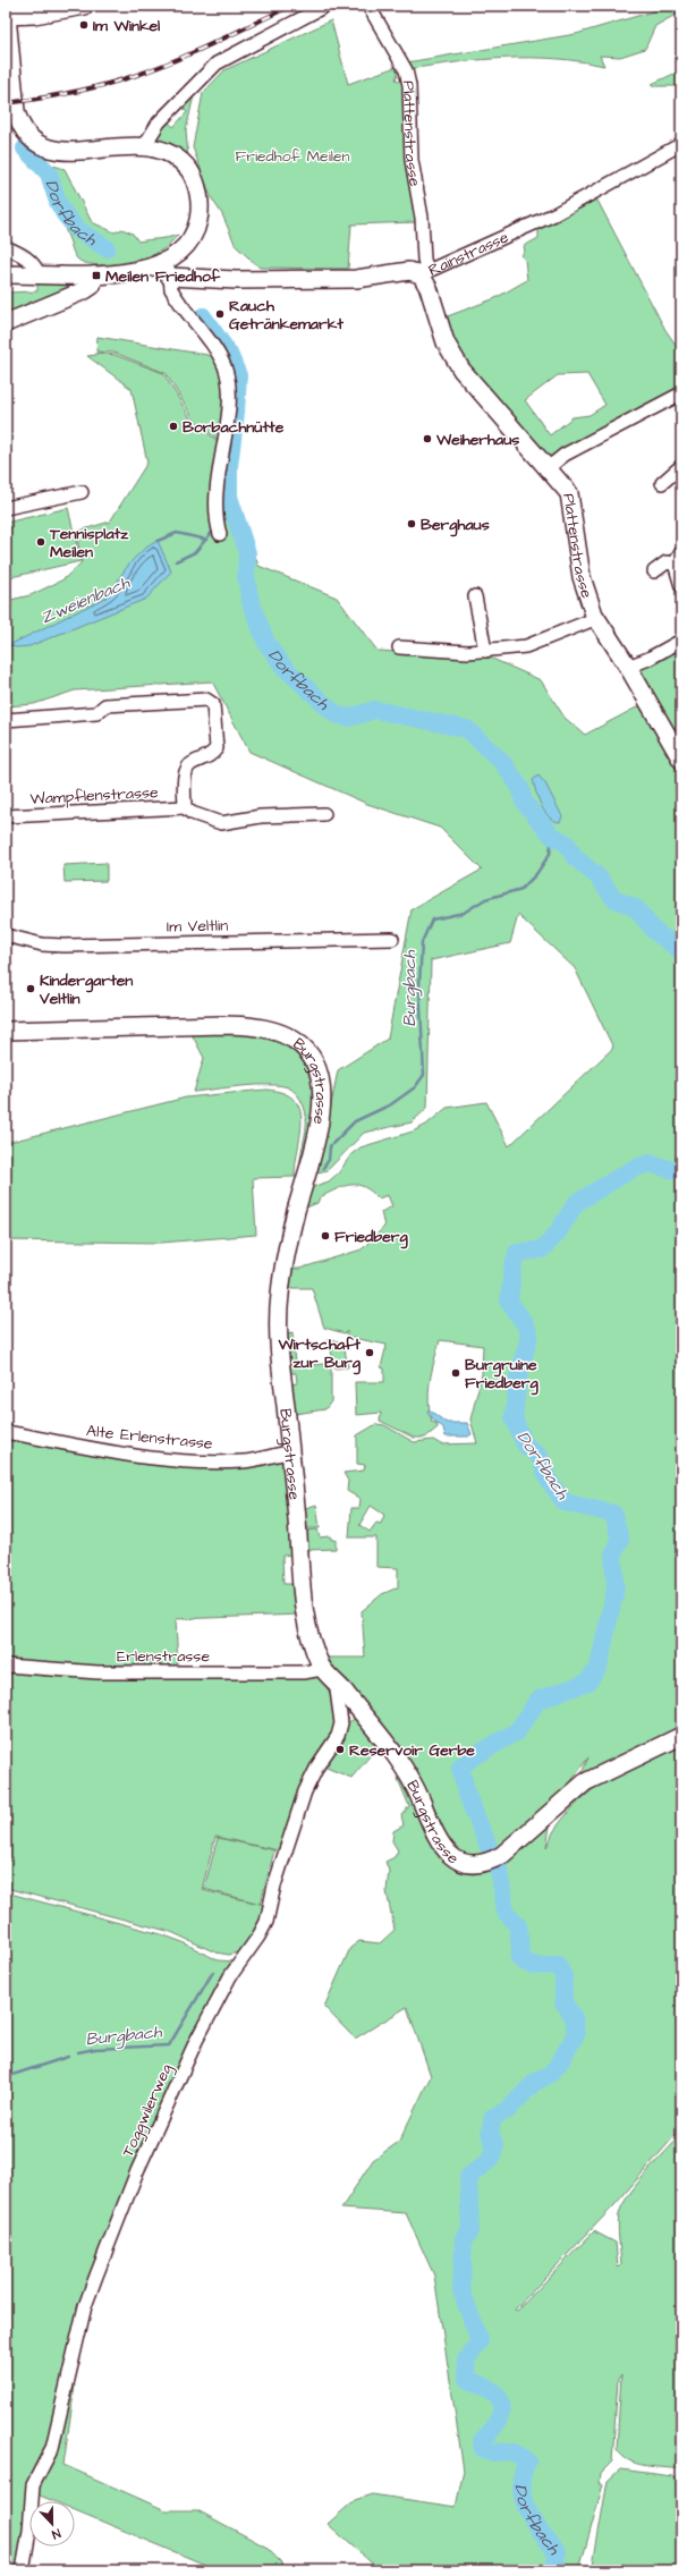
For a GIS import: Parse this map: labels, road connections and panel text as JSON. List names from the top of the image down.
{
  "streets": {
    "street": [
      "Plattenstrasse",
      "Rainstrasse",
      "Wampflenstrasse",
      "Im Veltlin",
      "Burgstrasse",
      "Alte Erlenstrasse",
      "Erlenstrasse",
      "Toggwilerweg"
    ]
  },
  "crossings": [
    ["Plattenstrasse", "Rainstrasse"],
    ["Burgstrasse", "Alte Erlenstrasse"],
    ["Burgstrasse", "Erlenstrasse"],
    ["Burgstrasse", "Toggwilerweg"]
  ],
  "water": ["Dorfbach", "Zweienbach", "Burgbach"],
  "parks": ["Friedhof Meilen"],
  "places": {
    "other": [
      "Im Winkel",
      "Rauch Getränkemarkt",
      "Borbachnütte",
      "Weiherhaus",
      "Berghaus",
      "Tennisplatz Meilen",
      "Kindergarten Veltlin",
      "Friedberg",
      "Wirtschaft zur Burg",
      "Burgruine Friedberg",
      "Reservoir Gerbe"
    ],
    "transit": ["Meilen Friedhof"]
  },
  "north": "bottom"
}
